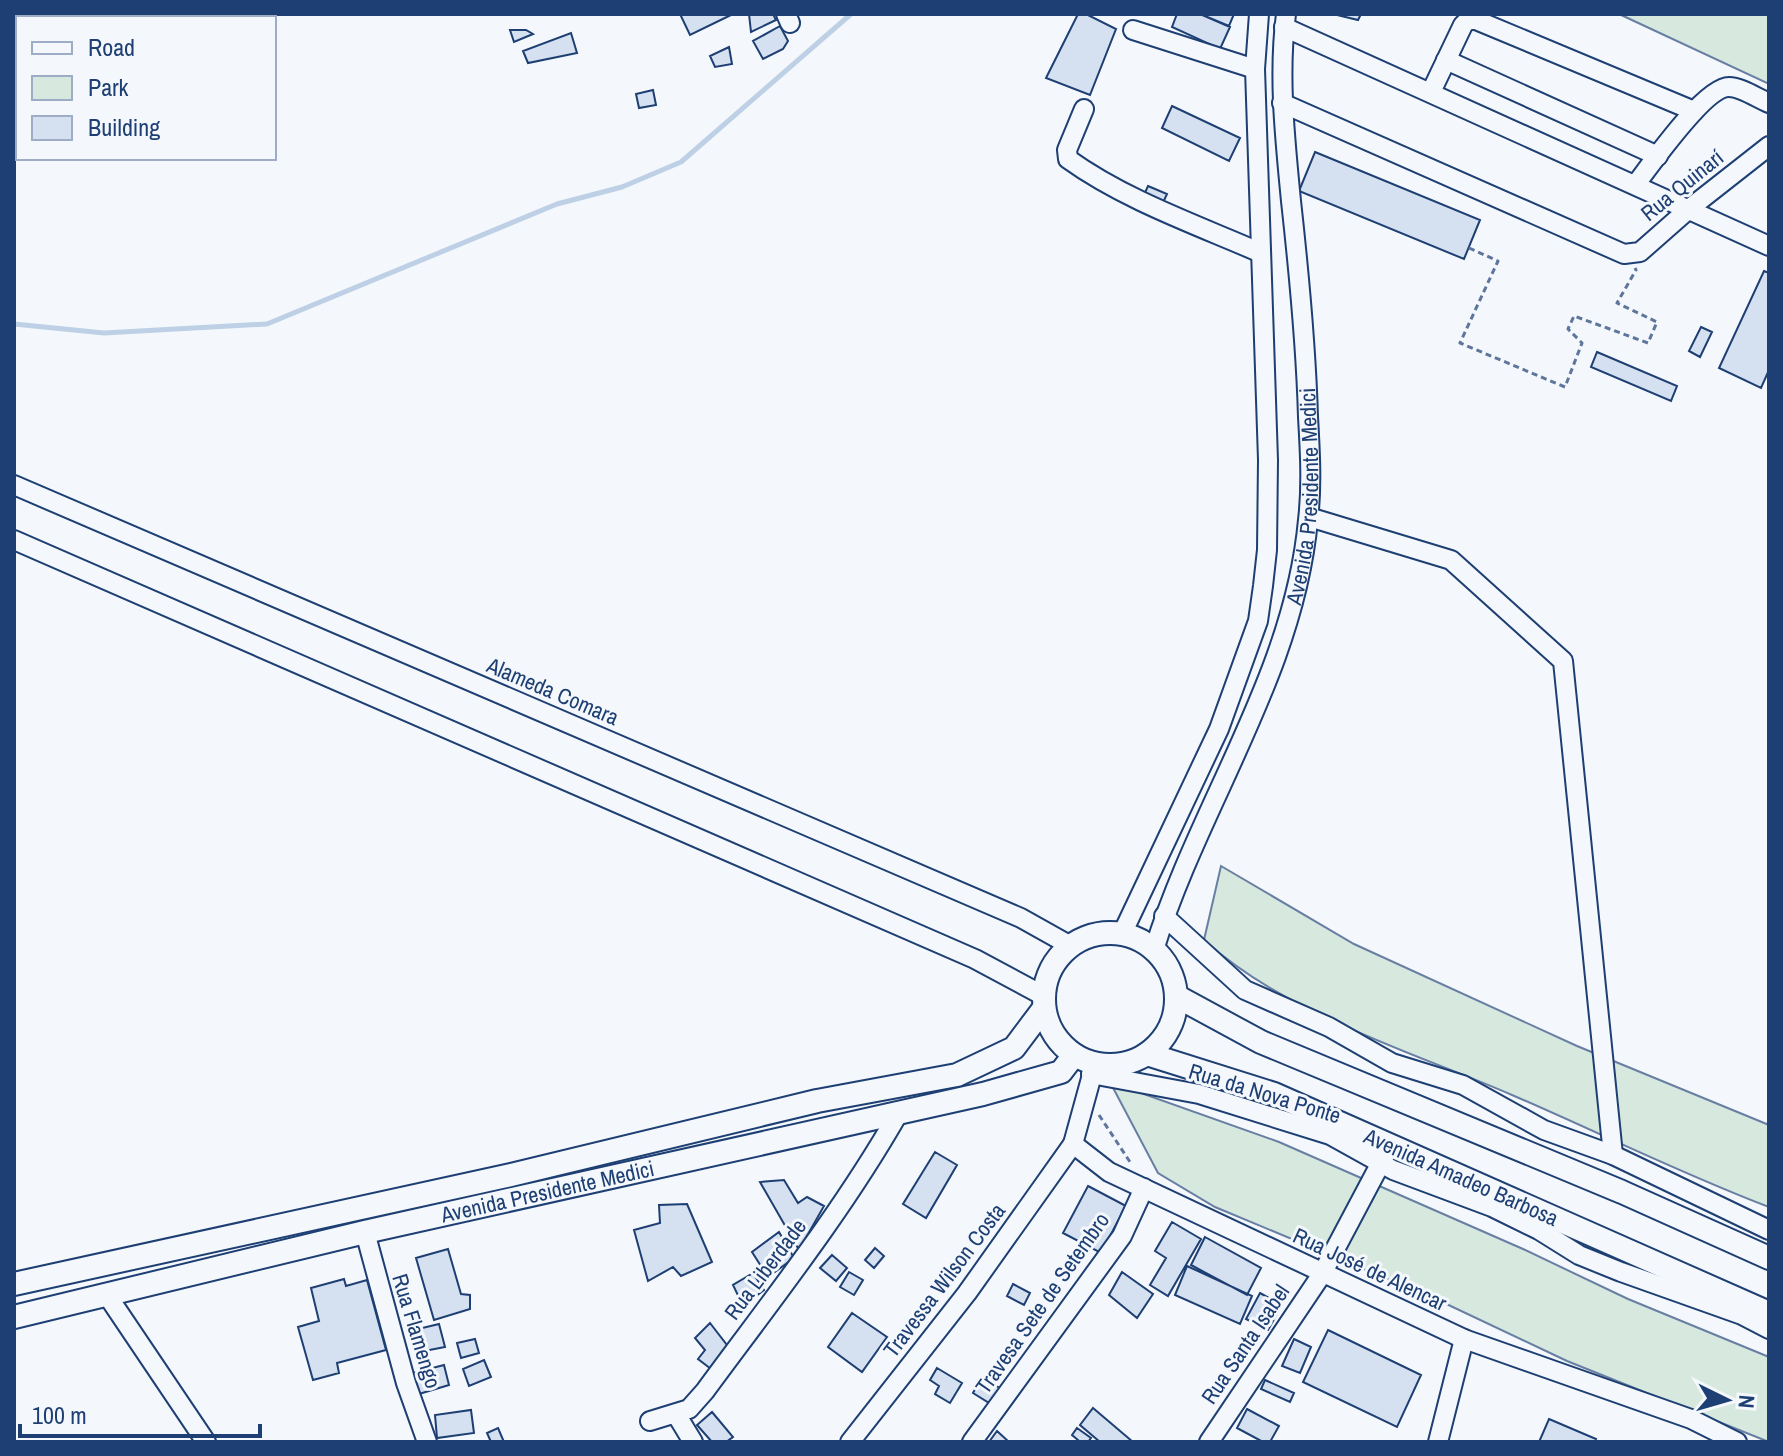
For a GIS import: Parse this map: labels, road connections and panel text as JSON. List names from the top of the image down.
{
  "streets": {
    "main road": ["Avenida Presidente Medici", "Avenida Amadeo Barbosa"],
    "street": [
      "Rua Quinarí",
      "Alameda Comara",
      "Rua da Nova Ponte",
      "Rua Liberdade",
      "Rua José de Alencar",
      "Travessa Wilson Costa",
      "Travesa Sete de Setembro",
      "Rua Flamengo",
      "Rua Santa Isabel"
    ]
  },
  "crossings": [
    ["Avenida Presidente Medici", "Alameda Comara"],
    ["Avenida Presidente Medici", "Rua da Nova Ponte"],
    ["Avenida Presidente Medici", "Avenida Amadeo Barbosa"],
    ["Avenida Presidente Medici", "Rua Liberdade"],
    ["Avenida Presidente Medici", "Rua Flamengo"],
    ["Alameda Comara", "Rua da Nova Ponte"],
    ["Alameda Comara", "Avenida Amadeo Barbosa"],
    ["Rua da Nova Ponte", "Avenida Amadeo Barbosa"],
    ["Rua da Nova Ponte", "Rua Santa Isabel"],
    ["Avenida Amadeo Barbosa", "Rua Santa Isabel"],
    ["Rua José de Alencar", "Travessa Wilson Costa"],
    ["Rua José de Alencar", "Travesa Sete de Setembro"],
    ["Rua José de Alencar", "Rua Santa Isabel"]
  ],
  "legend": ["Road", "Park", "Building"],
  "scale_bar": "100 m",
  "north": "right"
}
